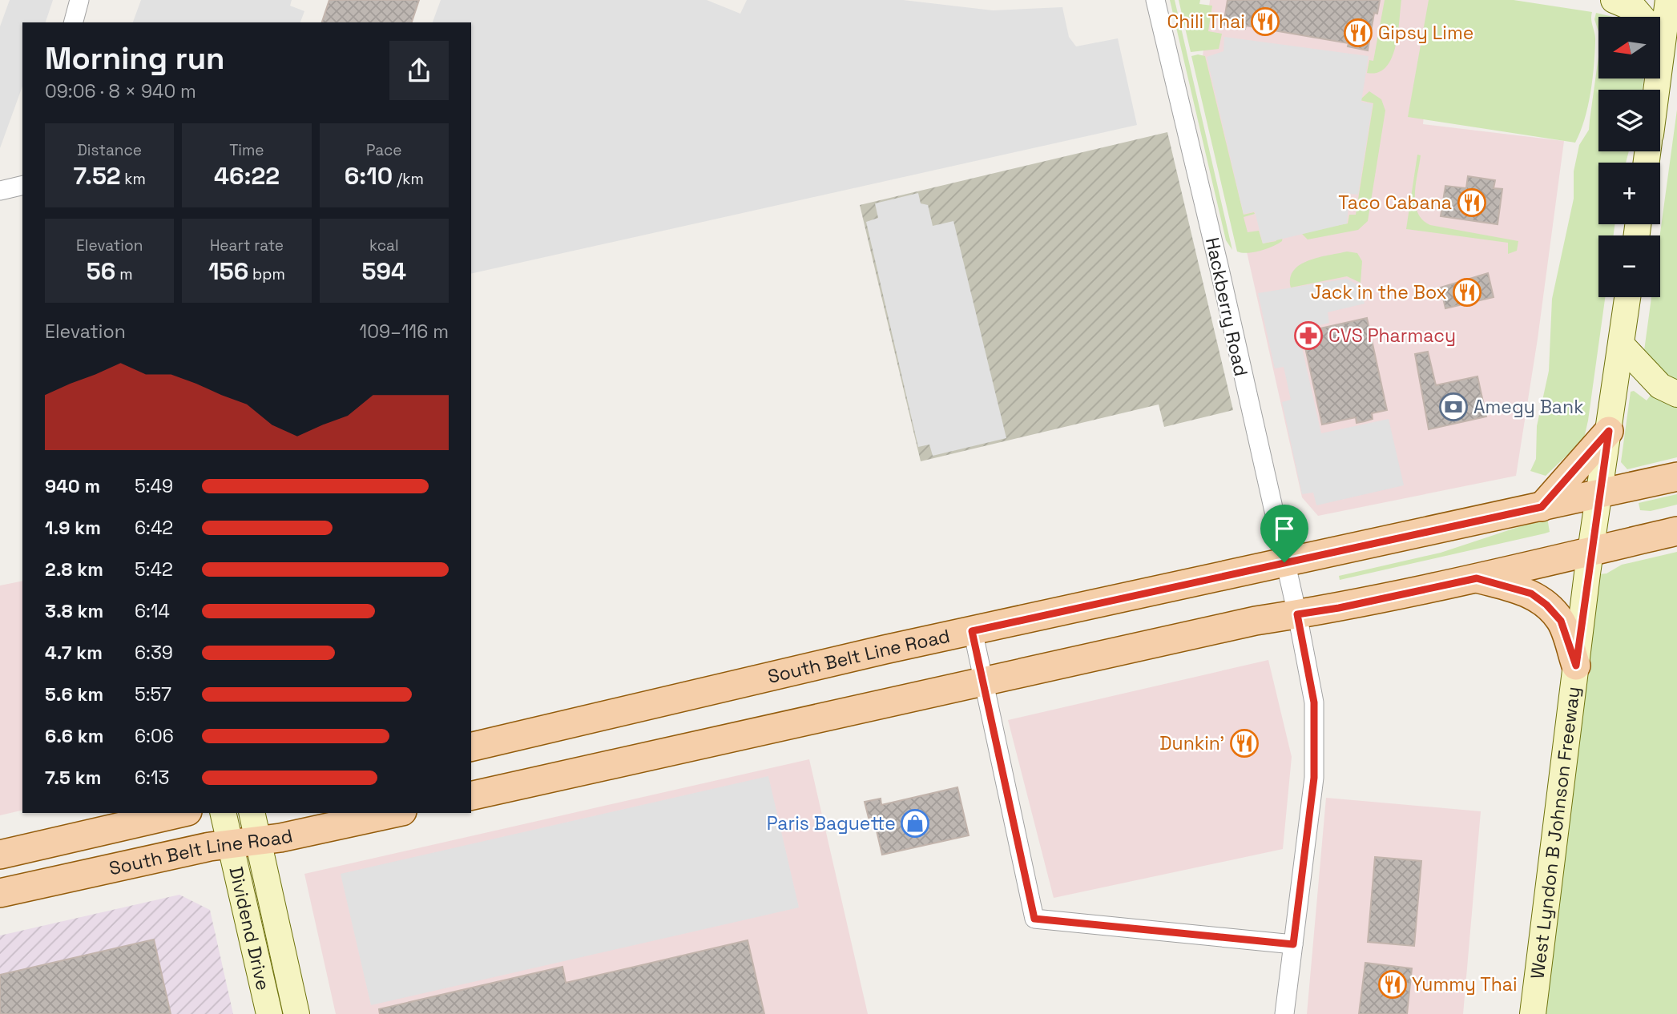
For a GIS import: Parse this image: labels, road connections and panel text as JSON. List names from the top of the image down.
{
  "streets": {
    "main road": ["South Belt Line Road", "West Lyndon B Johnson Freeway", "Dividend Drive"],
    "street": ["Hackberry Road"]
  },
  "crossings": [
    ["Hackberry Road", "South Belt Line Road"],
    ["South Belt Line Road", "West Lyndon B Johnson Freeway"],
    ["South Belt Line Road", "Dividend Drive"]
  ],
  "places": {
    "restaurant": [
      "Chili Thai",
      "Gipsy Lime",
      "Taco Cabana",
      "Jack in the Box",
      "Dunkin'",
      "Yummy Thai"
    ],
    "pharmacy": ["CVS Pharmacy"],
    "bank": ["Amegy Bank"],
    "shop": ["Paris Baguette"]
  },
  "north": "left",
  "page": {
    "map_buttons": ["+", "−"],
    "heading": ["Morning run", "09:06 · 8 × 940 m"],
    "stats": [
      ["Distance", "7.52 km"],
      ["Time", "46:22"],
      ["Pace", "6:10 /km"],
      ["Elevation", "56 m"],
      ["Heart rate", "156 bpm"],
      ["kcal", "594"]
    ],
    "chart": ["Elevation", "109–116 m"],
    "list": [
      {
        "name": "940 m",
        "note": "5:49"
      },
      {
        "name": "1.9 km",
        "note": "6:42"
      },
      {
        "name": "2.8 km",
        "note": "5:42"
      },
      {
        "name": "3.8 km",
        "note": "6:14"
      },
      {
        "name": "4.7 km",
        "note": "6:39"
      },
      {
        "name": "5.6 km",
        "note": "5:57"
      },
      {
        "name": "6.6 km",
        "note": "6:06"
      },
      {
        "name": "7.5 km",
        "note": "6:13"
      }
    ]
  }
}
